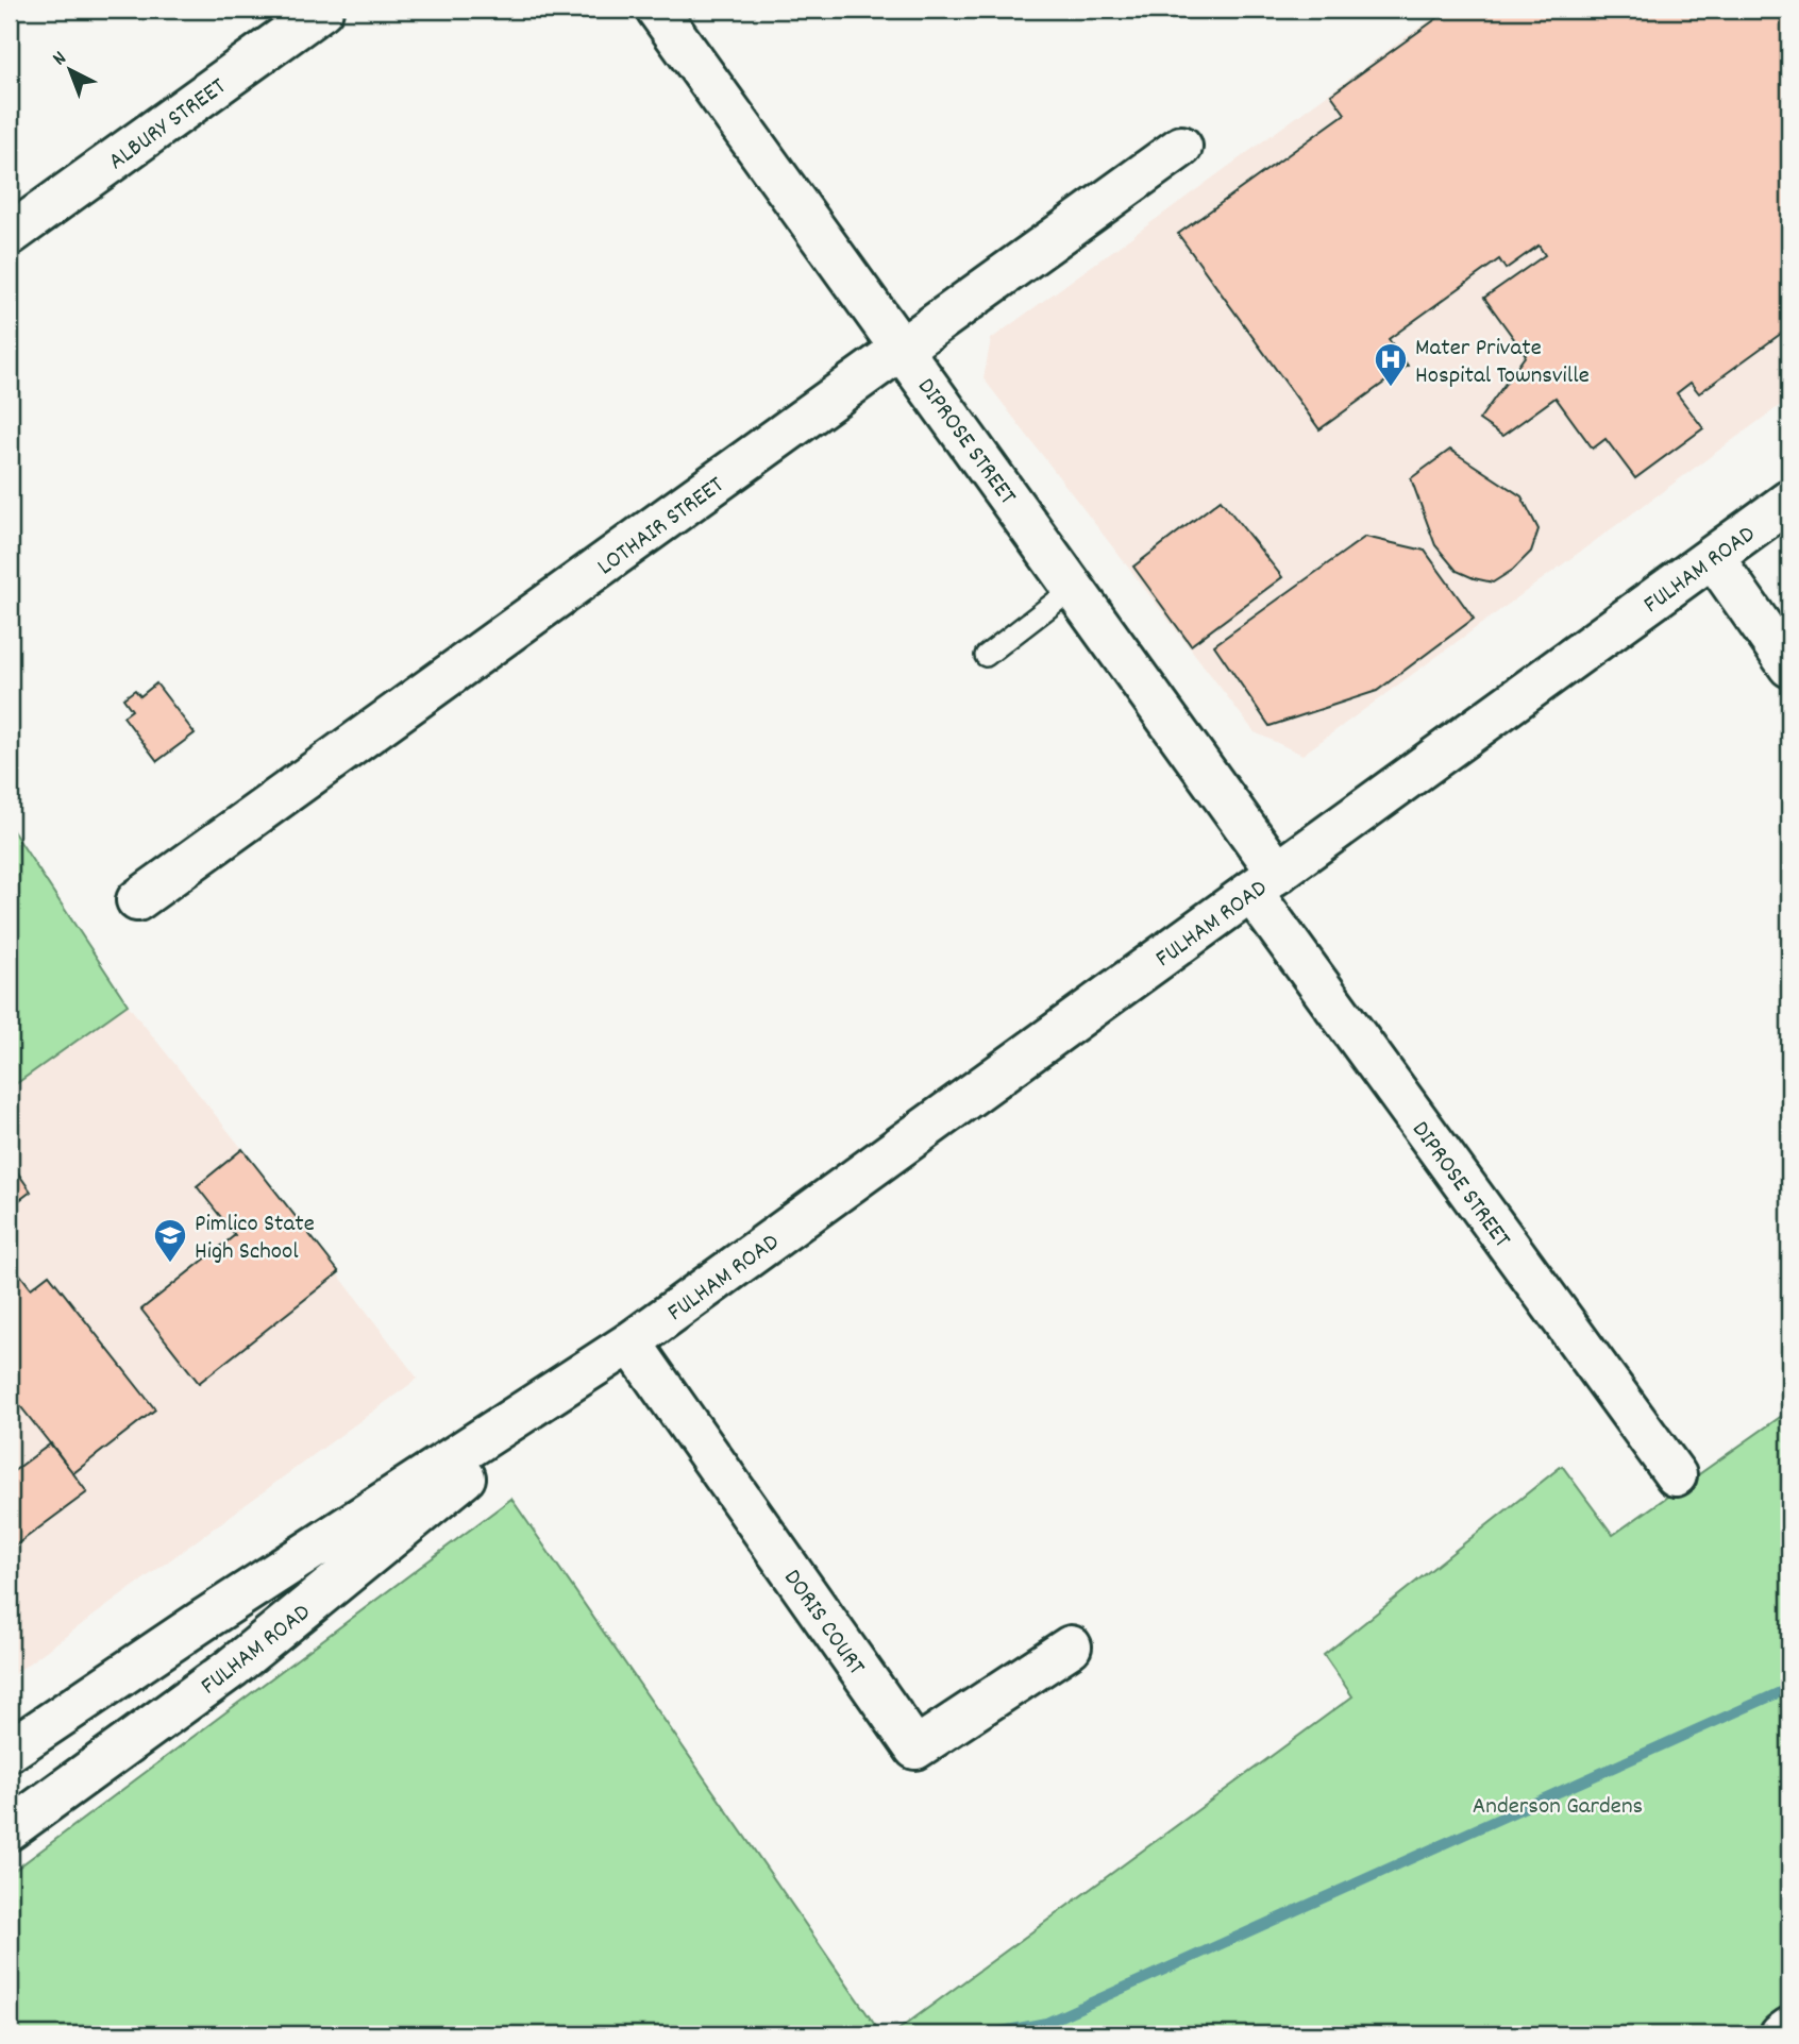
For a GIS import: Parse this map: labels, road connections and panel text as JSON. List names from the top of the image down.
{
  "streets": {
    "street": [
      "ALBURY STREET",
      "DIPROSE STREET",
      "LOTHAIR STREET",
      "FULHAM ROAD",
      "DORIS COURT"
    ]
  },
  "crossings": [
    ["DIPROSE STREET", "LOTHAIR STREET"],
    ["DIPROSE STREET", "FULHAM ROAD"],
    ["FULHAM ROAD", "DORIS COURT"]
  ],
  "parks": ["Anderson Gardens"],
  "places": {
    "hospital": ["Mater Private Hospital Townsville"],
    "school or university": ["Pimlico State High School"]
  },
  "north": "top left"
}
